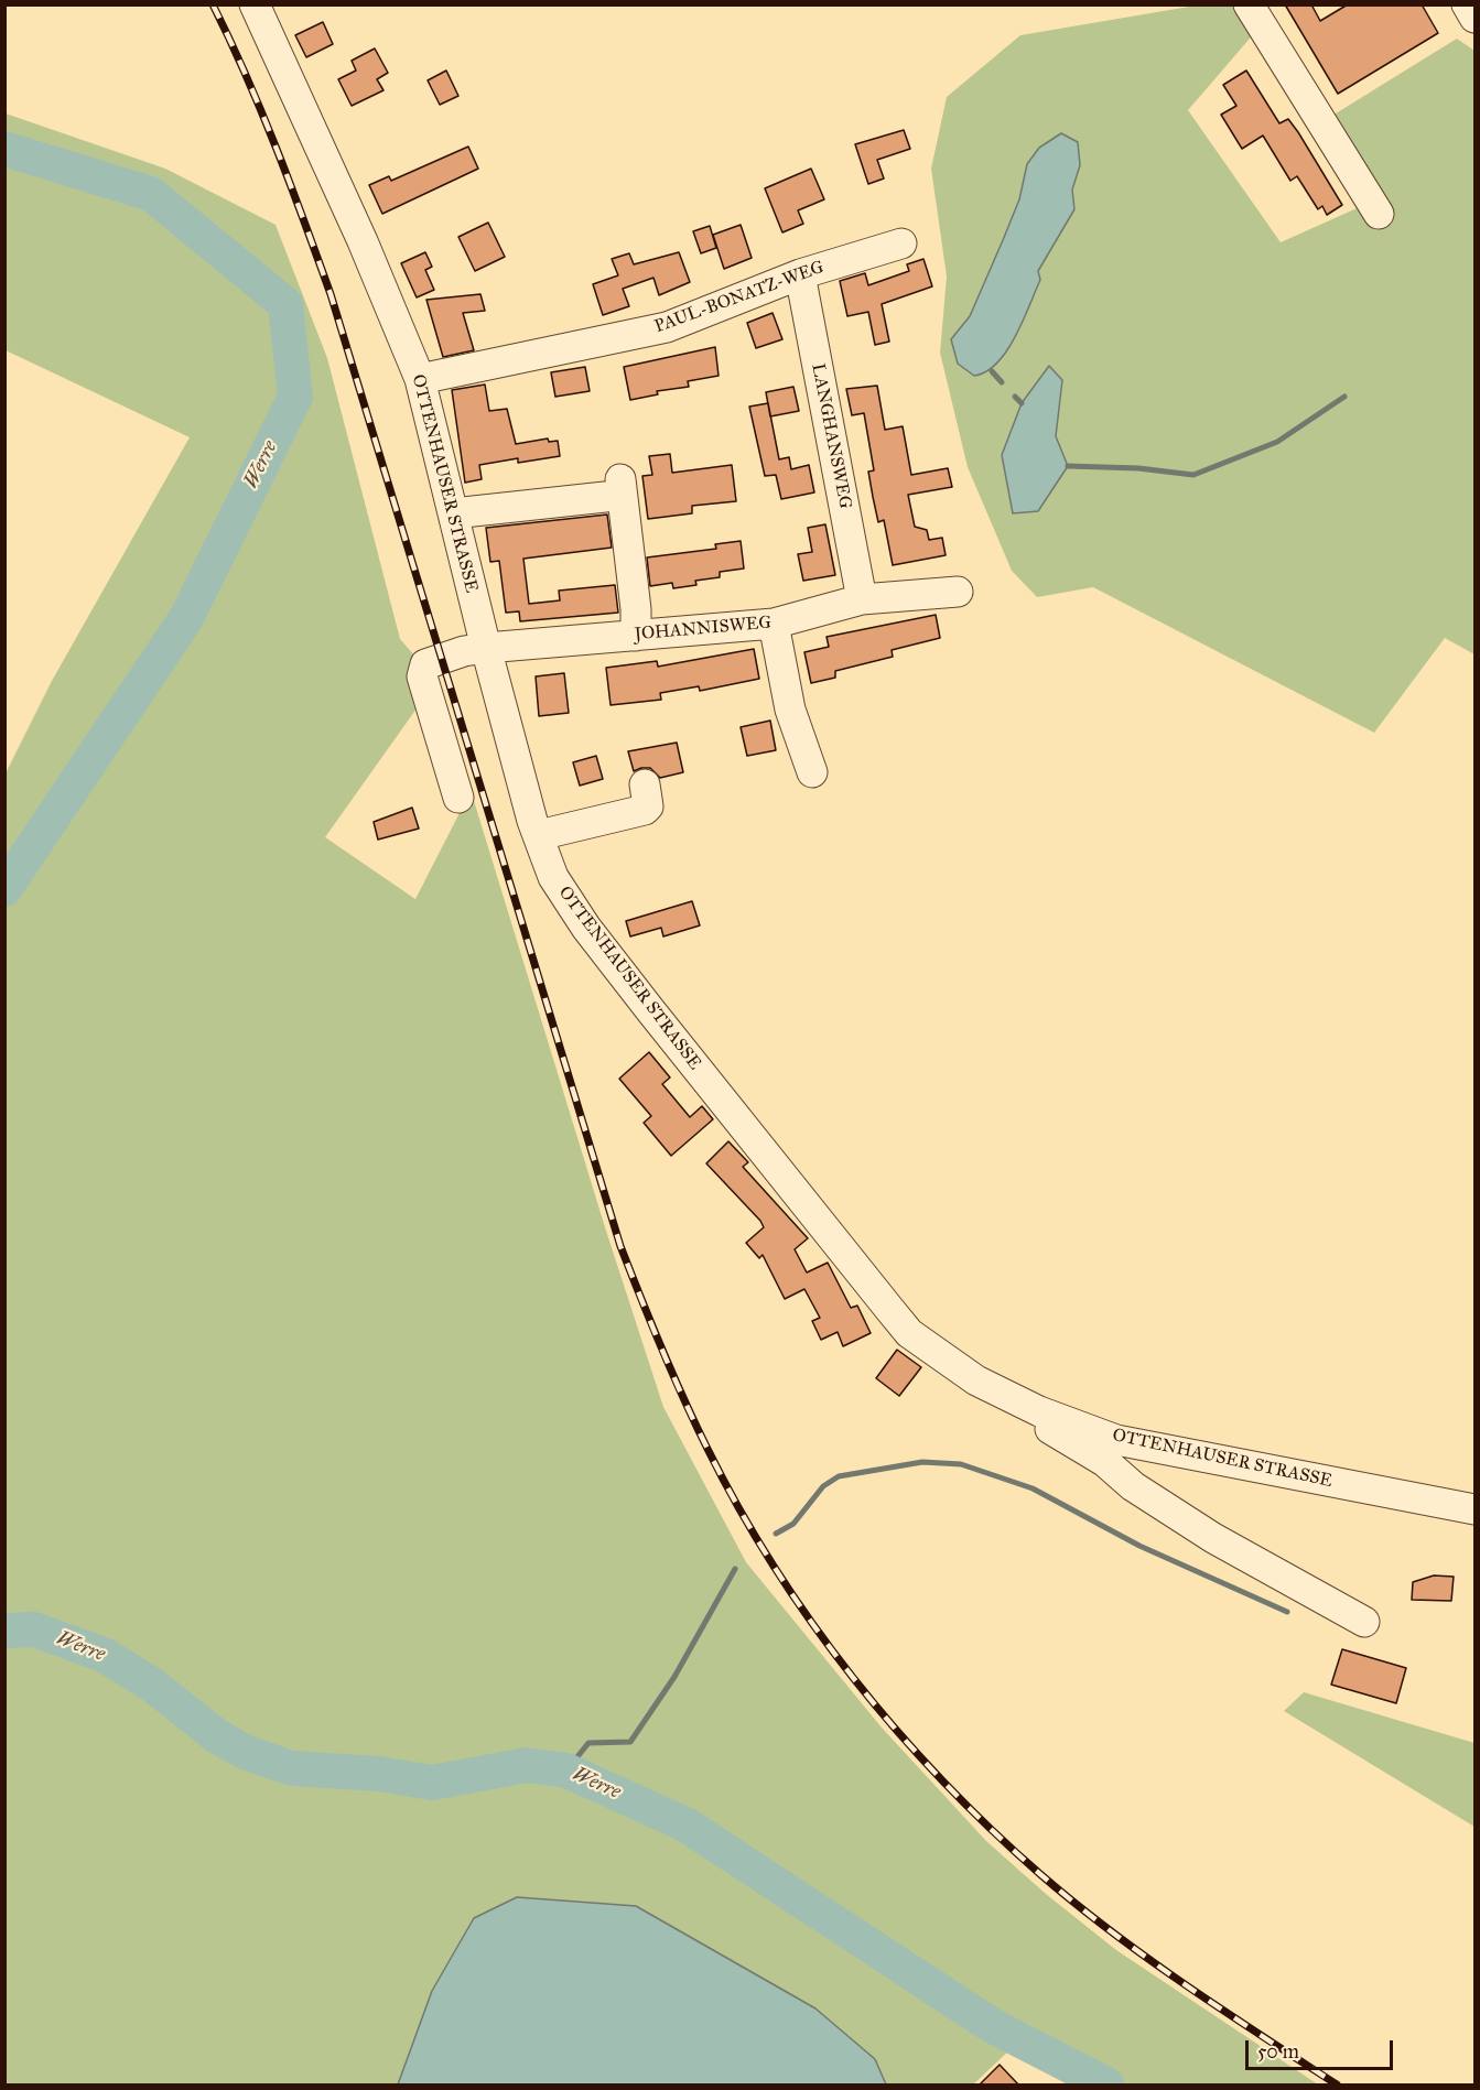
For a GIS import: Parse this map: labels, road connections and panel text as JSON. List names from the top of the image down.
{
  "streets": {
    "street": [
      "PAUL-BONATZ-WEG",
      "LANGHANSWEG",
      "OTTENHAUSER STRASSE",
      "JOHANNISWEG"
    ]
  },
  "crossings": [
    ["PAUL-BONATZ-WEG", "LANGHANSWEG"],
    ["PAUL-BONATZ-WEG", "OTTENHAUSER STRASSE"],
    ["LANGHANSWEG", "JOHANNISWEG"],
    ["OTTENHAUSER STRASSE", "JOHANNISWEG"]
  ],
  "water": ["Werre"],
  "scale_bar": "50 m"
}
